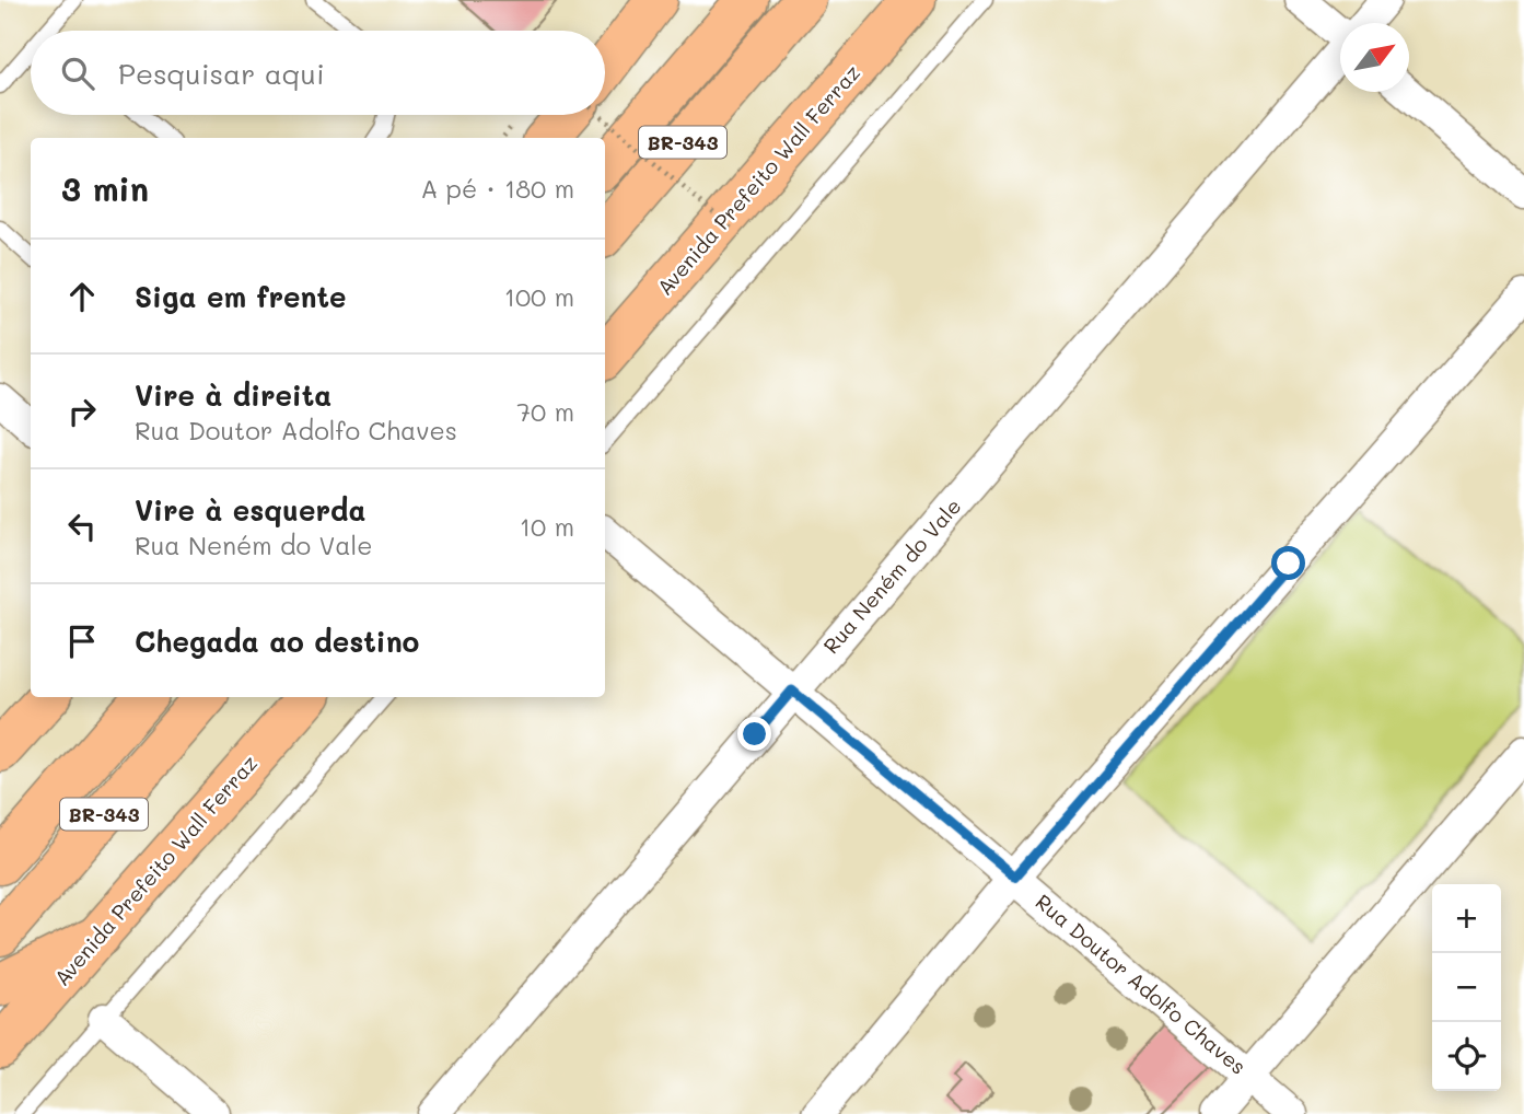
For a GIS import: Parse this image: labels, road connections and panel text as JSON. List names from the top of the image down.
{
  "streets": {
    "main road": ["BR-343", "Avenida Prefeito Wall Ferraz"],
    "street": ["Rua Neném do Vale", "Rua Doutor Adolfo Chaves"]
  },
  "crossings": [
    ["Rua Neném do Vale", "Rua Doutor Adolfo Chaves"]
  ],
  "north": "top right",
  "page": {
    "search": "Pesquisar aqui",
    "heading": ["3 min", "A pé · 180 m"],
    "list": [
      ["Siga em frente", "100 m"],
      ["Vire à direita", "Rua Doutor Adolfo Chaves", "70 m"],
      ["Vire à esquerda", "Rua Neném do Vale", "10 m"],
      "Chegada ao destino"
    ],
    "map_buttons": ["+", "−"]
  }
}
